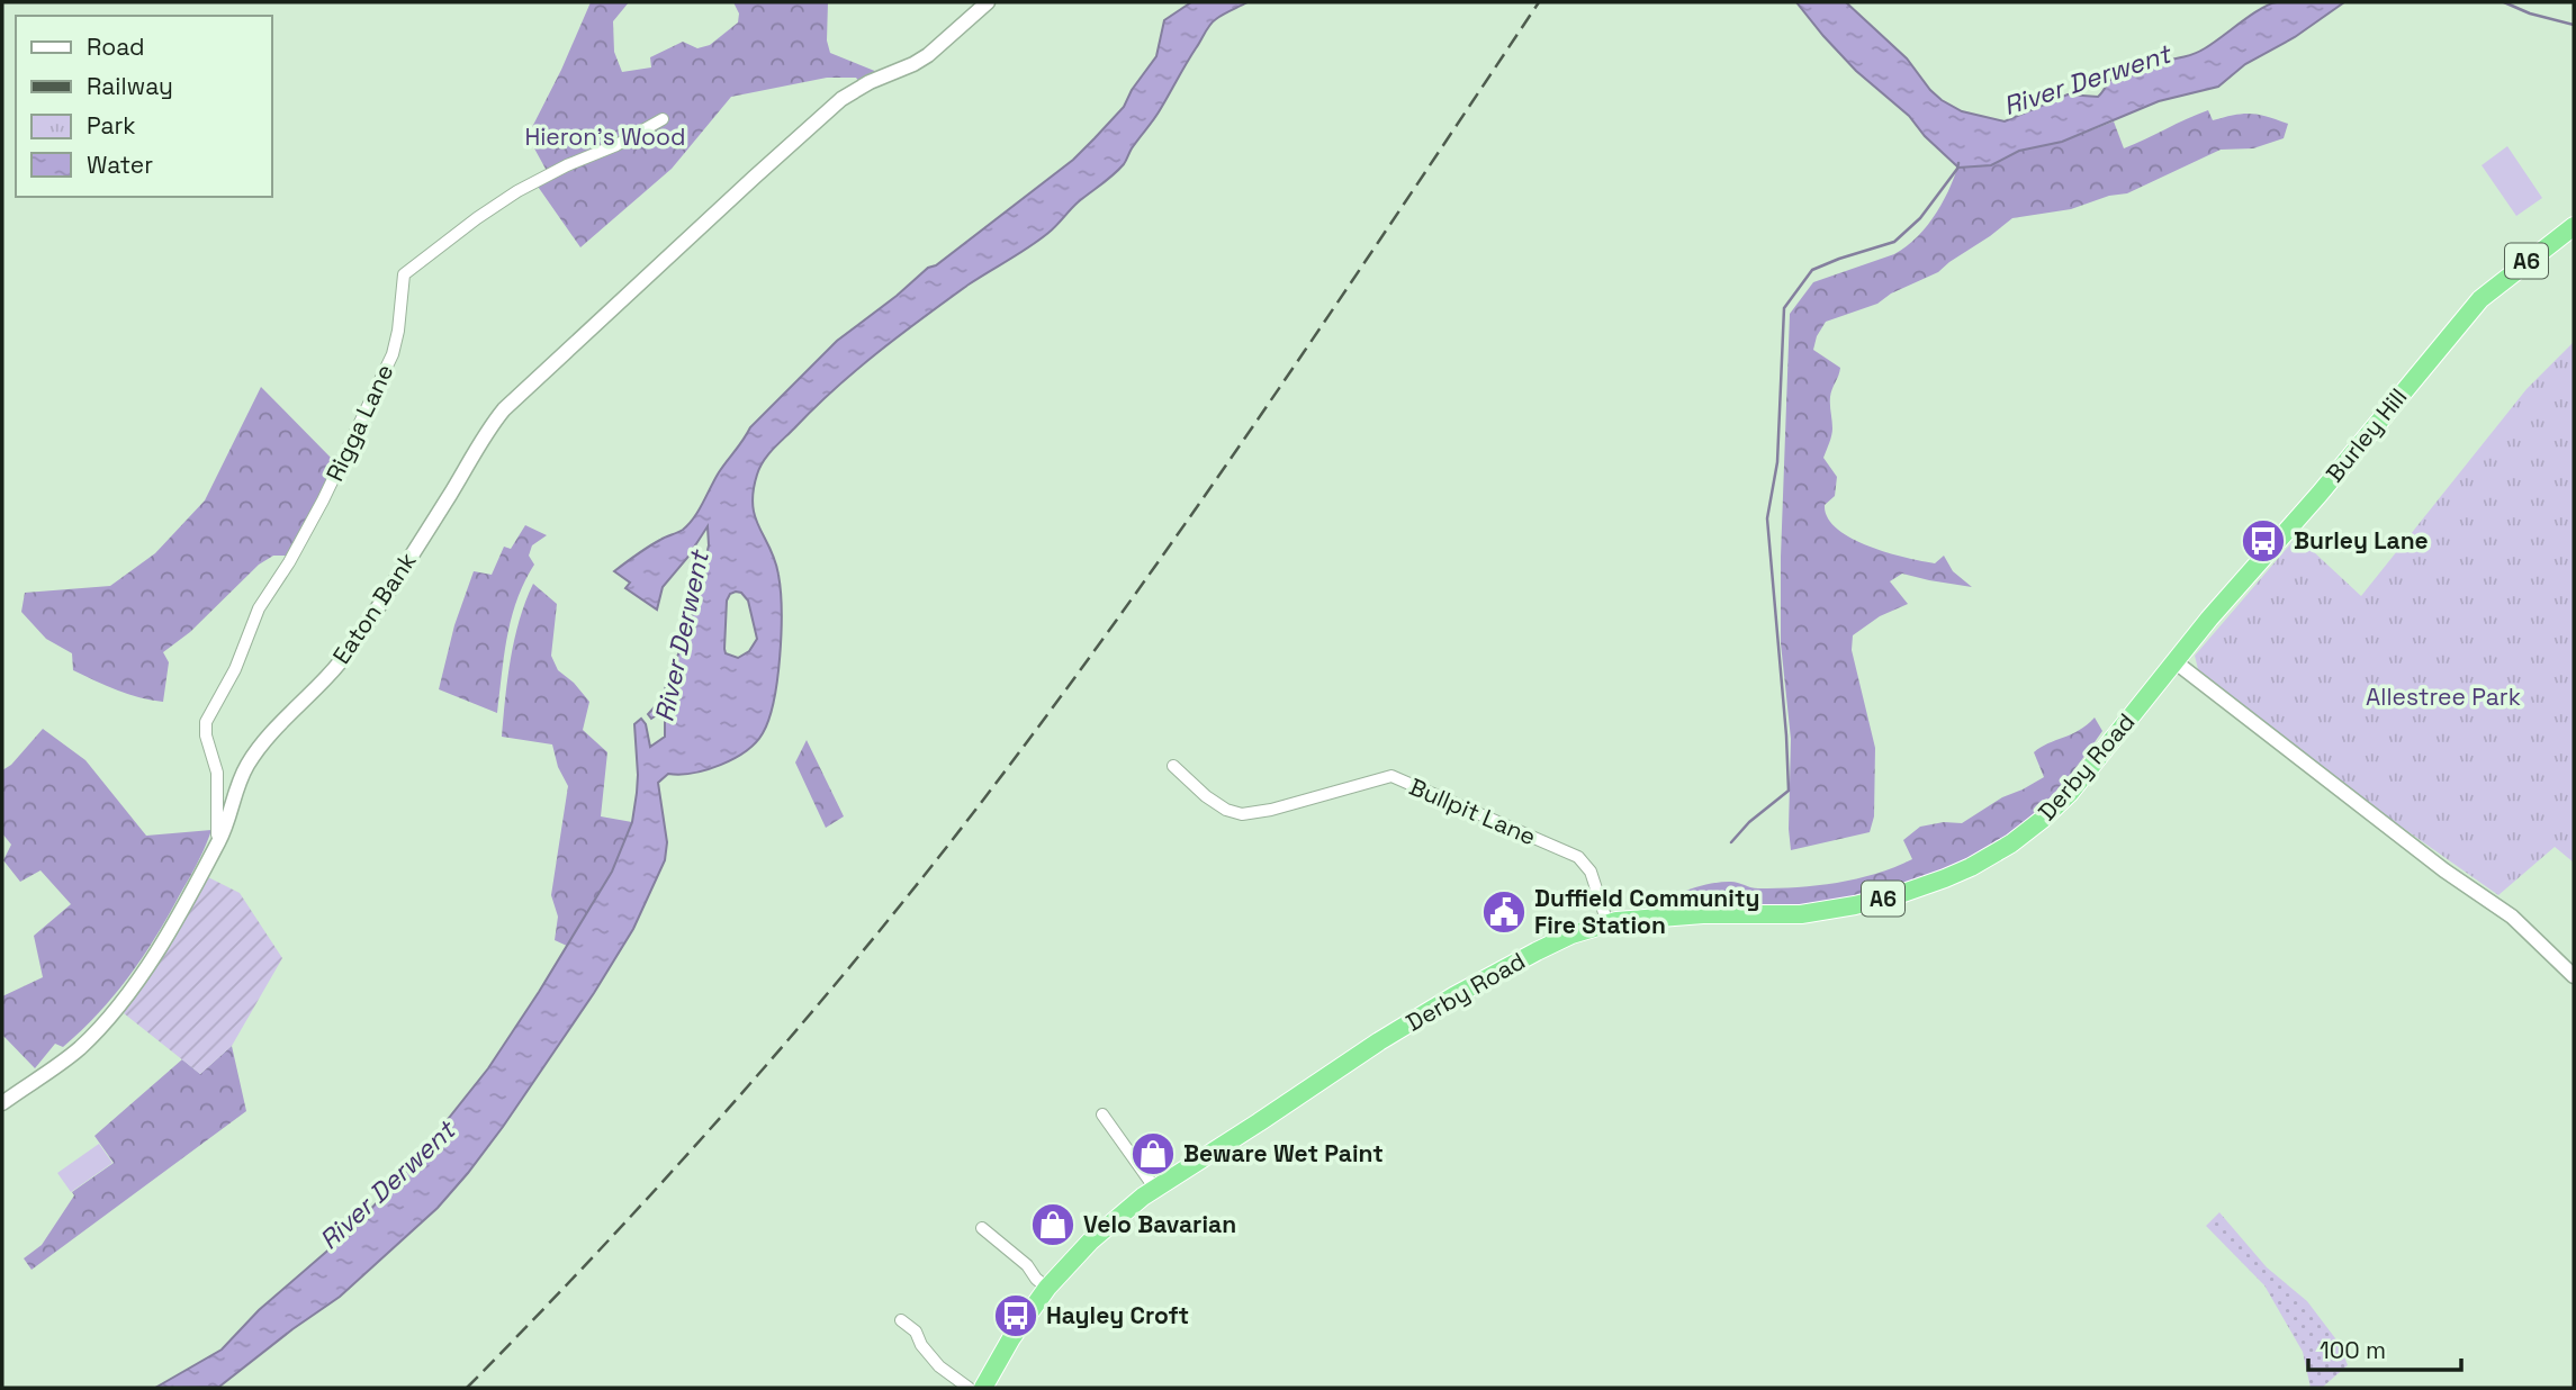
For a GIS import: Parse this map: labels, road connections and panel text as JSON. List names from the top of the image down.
{
  "streets": {
    "highway": ["A6", "Burley Hill", "Derby Road"],
    "street": ["Rigga Lane", "Eaton Bank", "Bullpit Lane"]
  },
  "crossings": [
    ["Rigga Lane", "Eaton Bank"],
    ["Burley Hill", "Derby Road"],
    ["Derby Road", "Bullpit Lane"]
  ],
  "water": ["River Derwent"],
  "parks": ["Hieron's Wood", "Allestree Park"],
  "places": {
    "bus stop": ["Burley Lane", "Hayley Croft"],
    "public building": ["Duffield Community Fire Station"],
    "shop": ["Beware Wet Paint", "Velo Bavarian"]
  },
  "legend": [
    "Road",
    "Railway",
    "Park",
    "Water"
  ],
  "scale_bar": "100 m"
}
